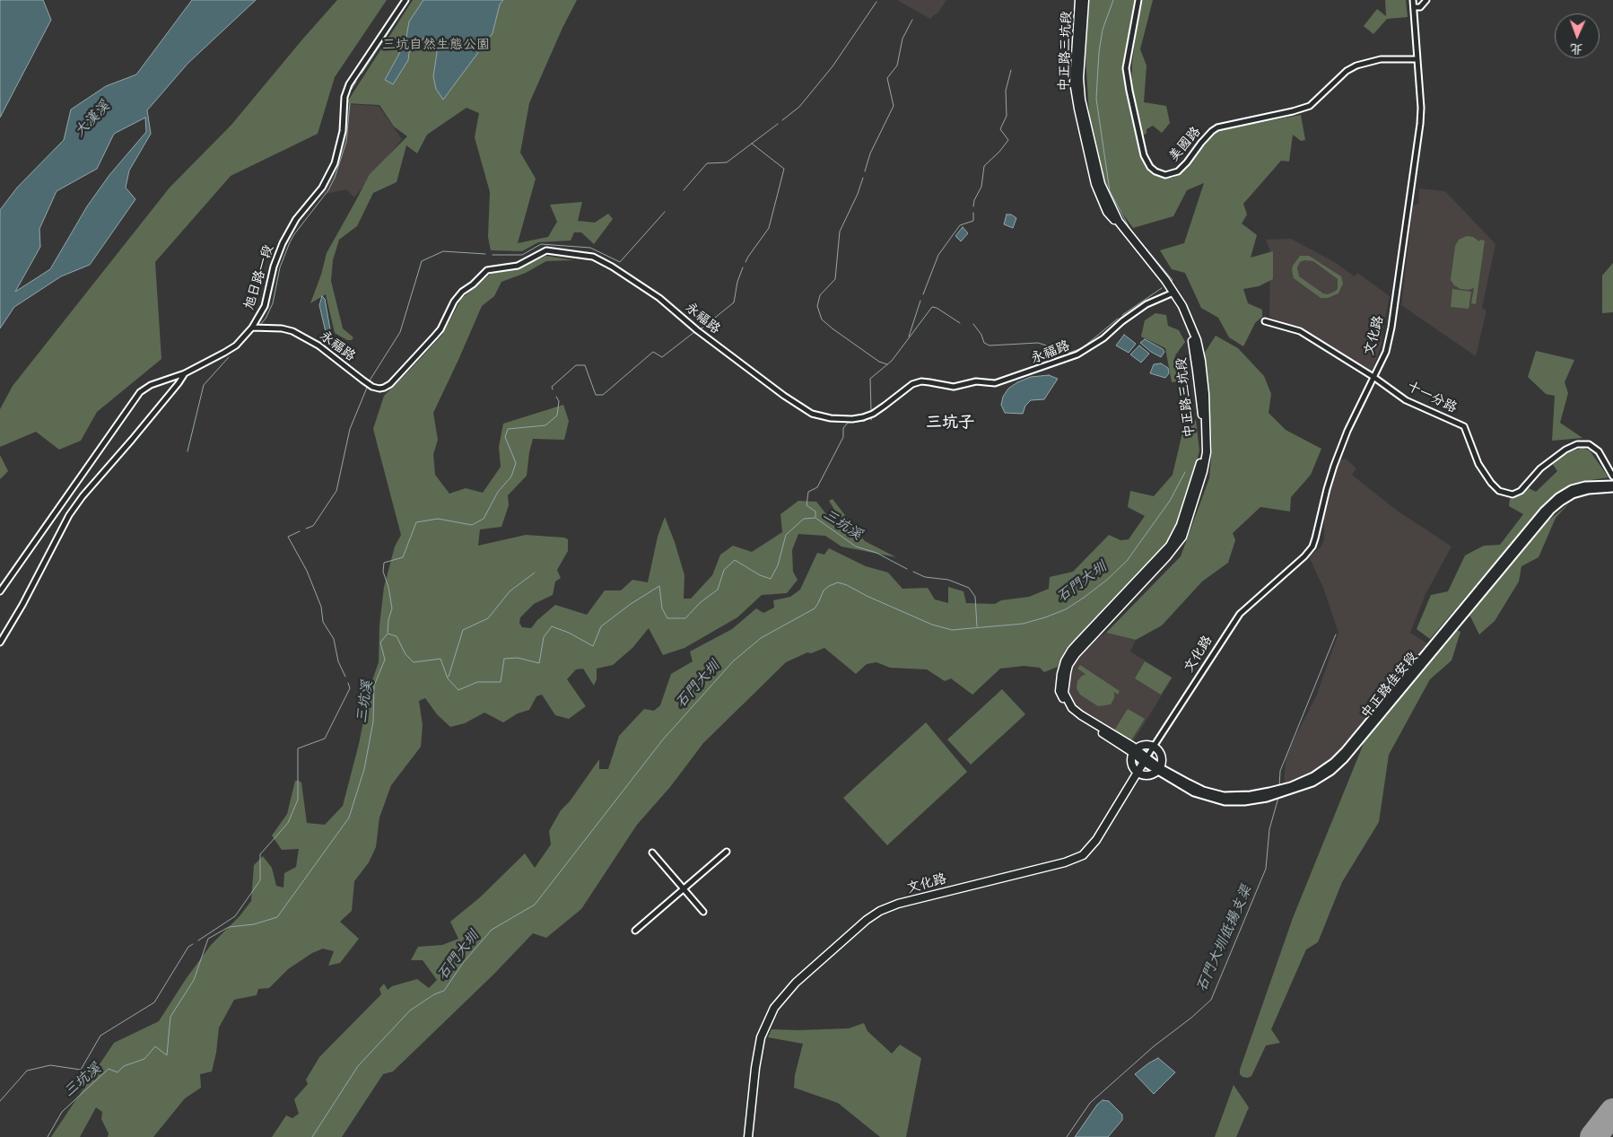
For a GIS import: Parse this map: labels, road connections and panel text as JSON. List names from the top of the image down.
{
  "streets": {
    "main road": ["中正路三坑段", "文化路", "中正路佳安段"],
    "street": [
      "美國路",
      "旭日路一段",
      "永福路",
      "十一分路"
    ]
  },
  "crossings": [
    ["中正路三坑段", "永福路"],
    ["中正路三坑段", "文化路"],
    ["中正路三坑段", "中正路佳安段"],
    ["美國路", "文化路"],
    ["旭日路一段", "永福路"],
    ["文化路", "十一分路"],
    ["文化路", "中正路佳安段"]
  ],
  "districts": ["三坑子"],
  "water": [
    "大漢溪",
    "三坑溪",
    "石門大圳",
    "石門大圳低揚支渠"
  ],
  "parks": ["三坑自然生態公園"],
  "north": "bottom"
}
